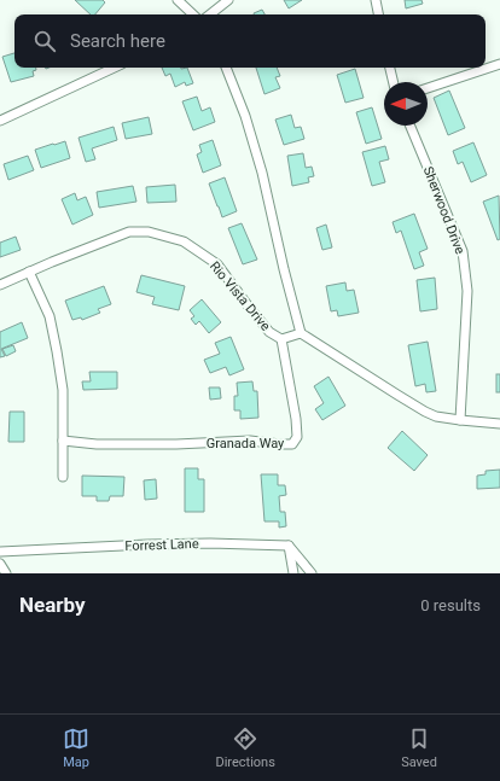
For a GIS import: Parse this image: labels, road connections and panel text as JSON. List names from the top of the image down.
{
  "streets": {
    "street": [
      "Sherwood Drive",
      "Rio Vista Drive",
      "Granada Way",
      "Forrest Lane"
    ]
  },
  "crossings": [
    ["Rio Vista Drive", "Granada Way"]
  ],
  "north": "left",
  "page": {
    "search": "Search here",
    "heading": ["Nearby", "0 results"],
    "nav": ["Map", "Directions", "Saved"]
  }
}
